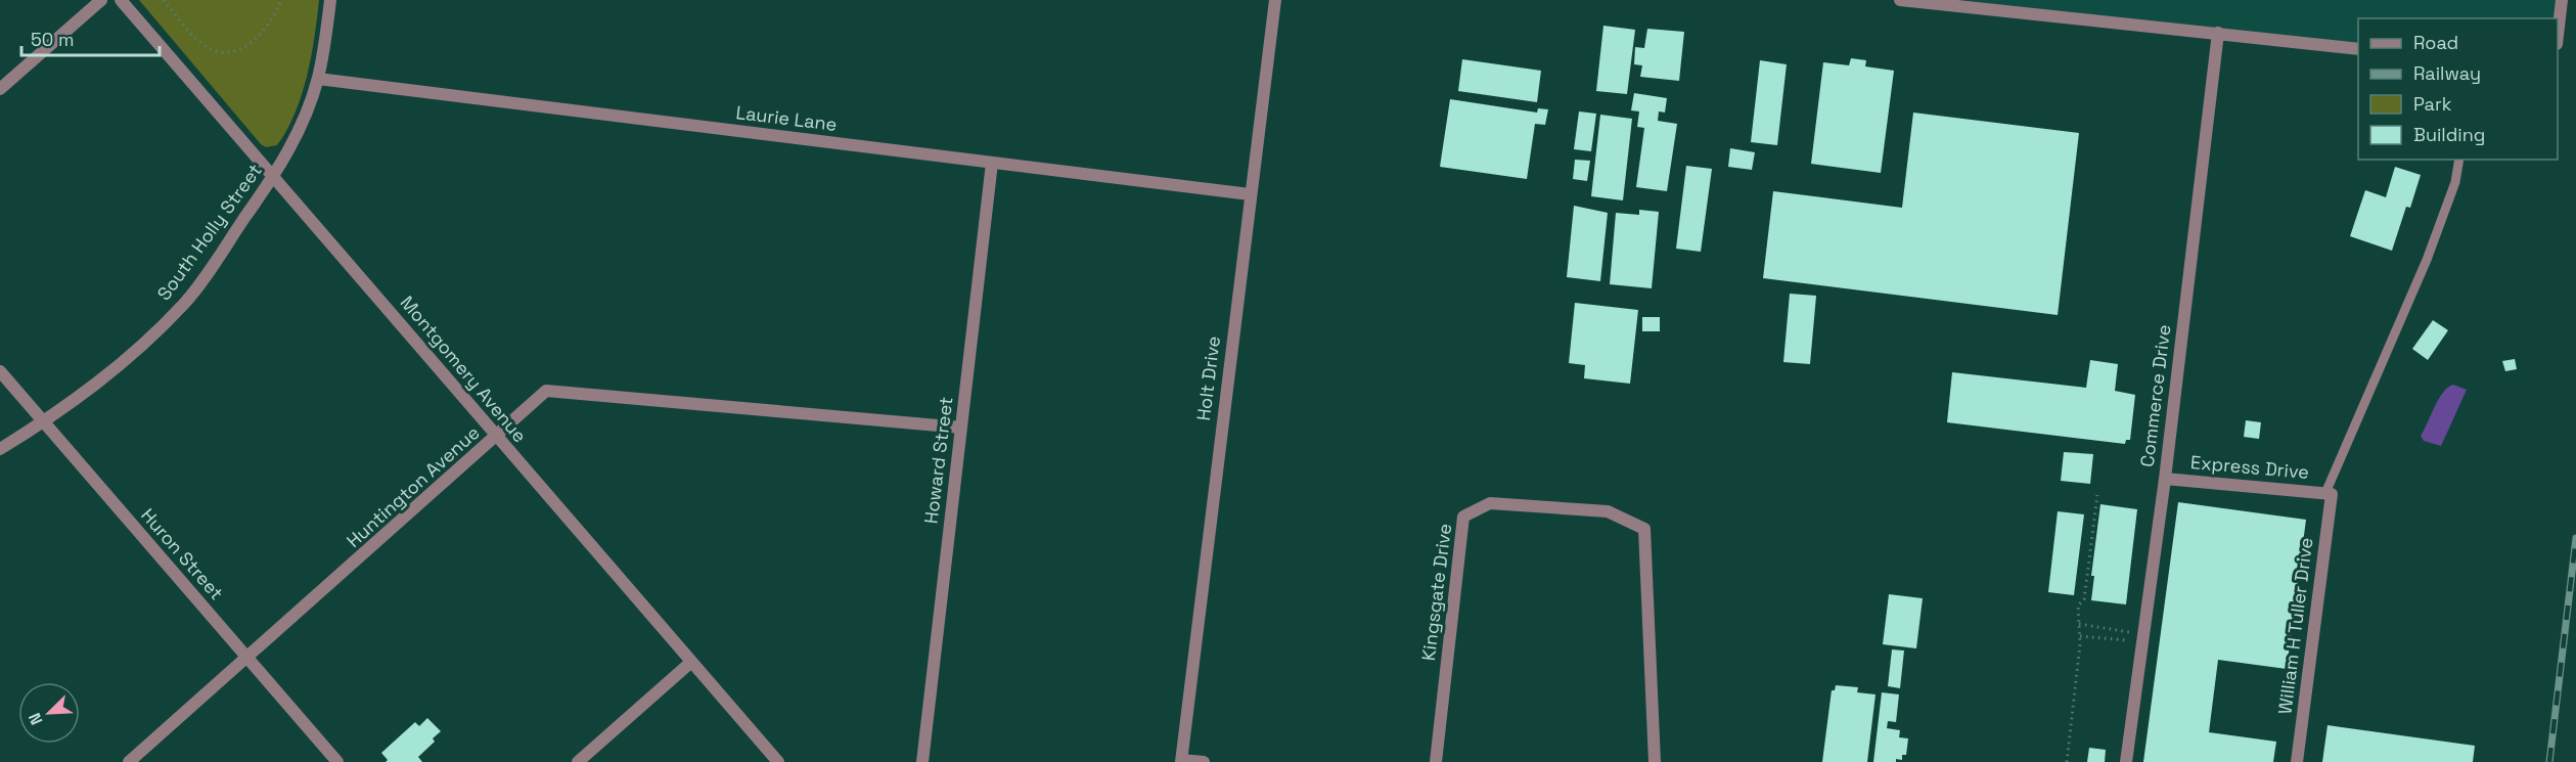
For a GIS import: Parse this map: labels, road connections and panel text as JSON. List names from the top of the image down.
{
  "streets": {
    "street": [
      "Laurie Lane",
      "South Holly Street",
      "Montgomery Avenue",
      "Holt Drive",
      "Commerce Drive",
      "Howard Street",
      "Express Drive",
      "Huntington Avenue",
      "Huron Street",
      "Kingsgate Drive",
      "William H Tuller Drive"
    ]
  },
  "crossings": [
    ["Laurie Lane", "South Holly Street"],
    ["Laurie Lane", "Holt Drive"],
    ["Laurie Lane", "Howard Street"],
    ["South Holly Street", "Montgomery Avenue"],
    ["South Holly Street", "Huron Street"],
    ["Montgomery Avenue", "Huntington Avenue"],
    ["Commerce Drive", "Express Drive"],
    ["Howard Street", "Huntington Avenue"],
    ["Express Drive", "William H Tuller Drive"],
    ["Huntington Avenue", "Huron Street"]
  ],
  "legend": [
    "Road",
    "Railway",
    "Park",
    "Building"
  ],
  "scale_bar": "50 m",
  "north": "bottom left"
}
